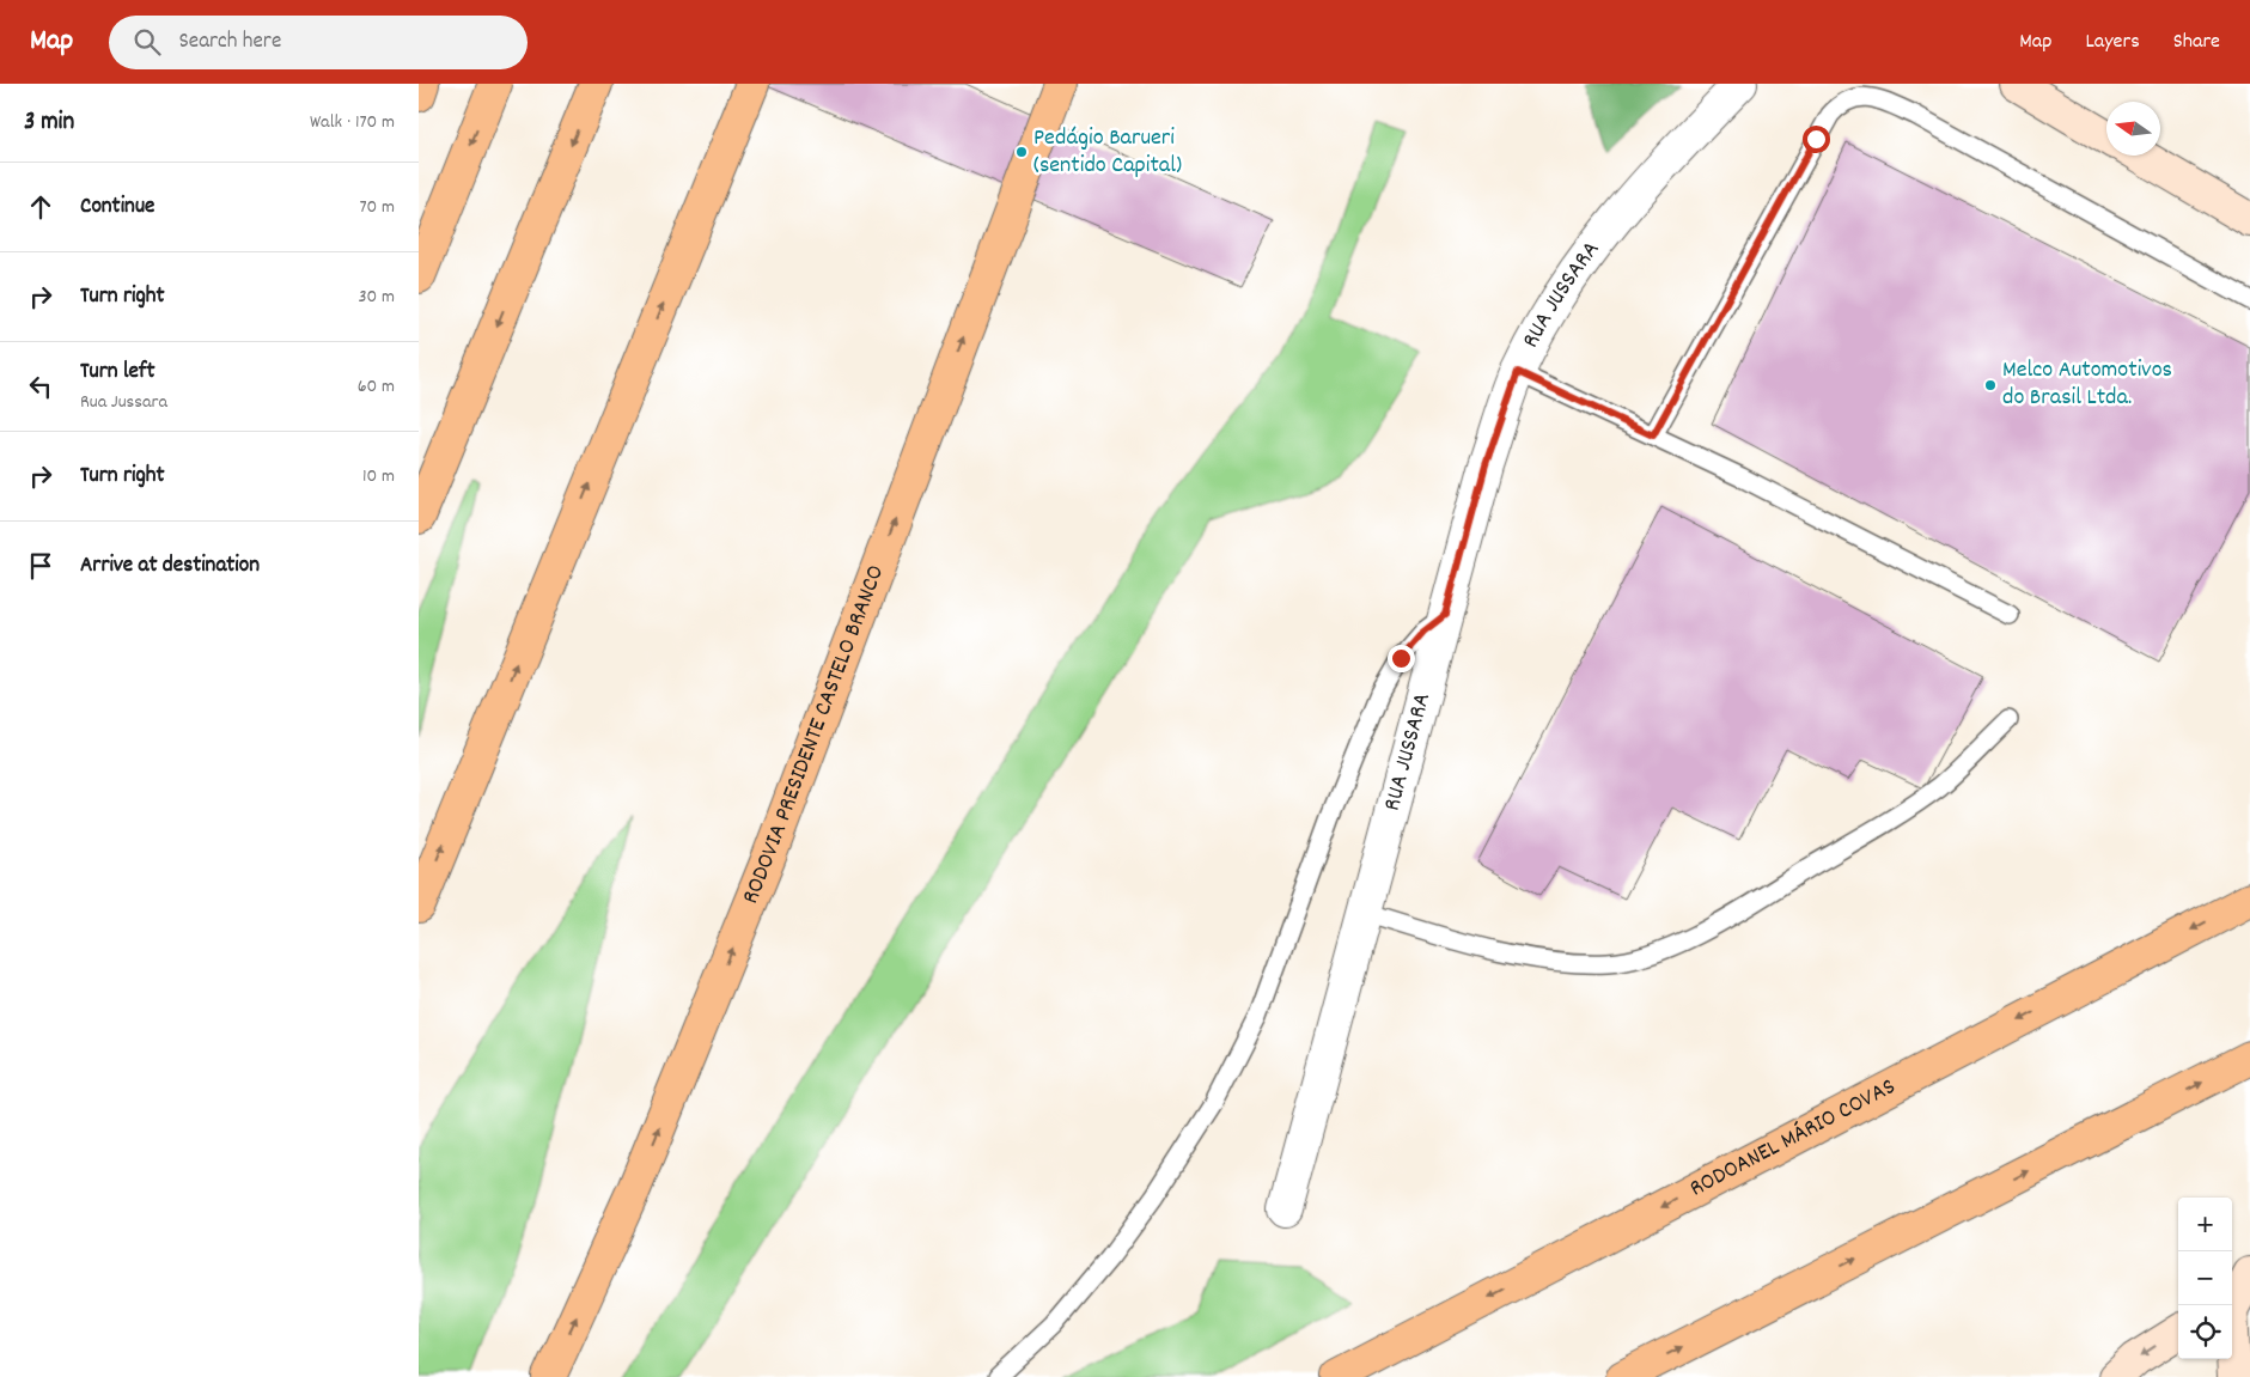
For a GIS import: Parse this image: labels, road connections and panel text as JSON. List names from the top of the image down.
{
  "streets": {
    "highway": ["RODOVIA PRESIDENTE CASTELO BRANCO", "RODOANEL MÁRIO COVAS"],
    "street": ["RUA JUSSARA"]
  },
  "one_way": ["RODOVIA PRESIDENTE CASTELO BRANCO"],
  "places": ["Pedágio Barueri (sentido Capital)", "Melco Automotivos do Brasil Ltda."],
  "north": "left",
  "page": {
    "header": "Map",
    "search": "Search here",
    "nav": ["Map", "Layers", "Share"],
    "heading": ["3 min", "Walk · 170 m"],
    "list": [
      ["Continue", "70 m"],
      ["Turn right", "30 m"],
      ["Turn left", "Rua Jussara", "60 m"],
      ["Turn right", "10 m"],
      "Arrive at destination"
    ],
    "map_buttons": ["+", "−"]
  }
}
